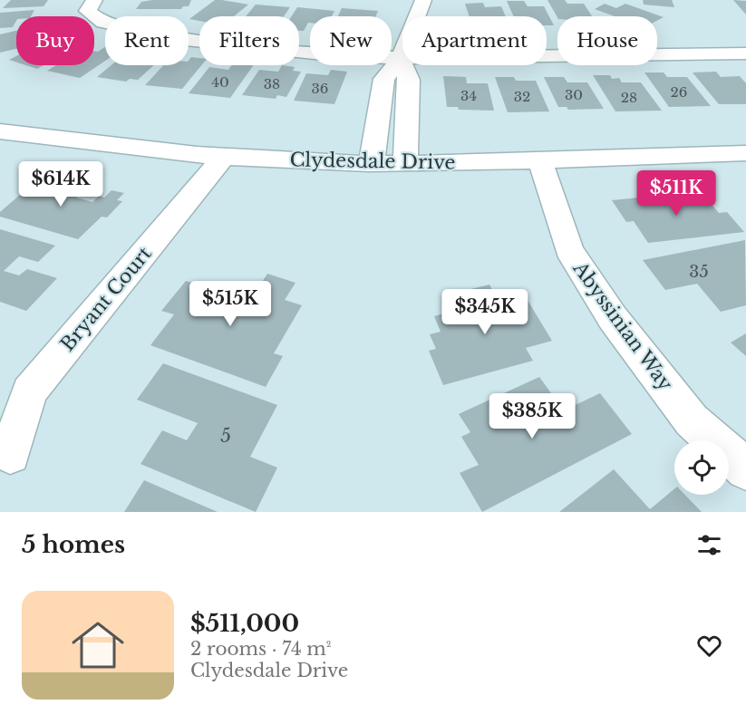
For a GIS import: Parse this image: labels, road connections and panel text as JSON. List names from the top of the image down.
{
  "streets": {
    "street": ["Clydesdale Drive", "Bryant Court", "Abyssinian Way"]
  },
  "crossings": [
    ["Clydesdale Drive", "Bryant Court"],
    ["Clydesdale Drive", "Abyssinian Way"]
  ],
  "house_numbers": [
    "40",
    "38",
    "36",
    "26",
    "30",
    "34",
    "32",
    "28",
    "35",
    "5"
  ],
  "page": {
    "chip": [
      "Buy",
      "Rent",
      "Filters",
      "New",
      "Apartment",
      "House"
    ],
    "price": [
      "$614K",
      "$511K",
      "$515K",
      "$345K",
      "$385K"
    ],
    "heading": "5 homes",
    "list": [
      {
        "name": "$511,000",
        "note": "2 rooms · 74 m² · Clydesdale Drive"
      }
    ]
  }
}
